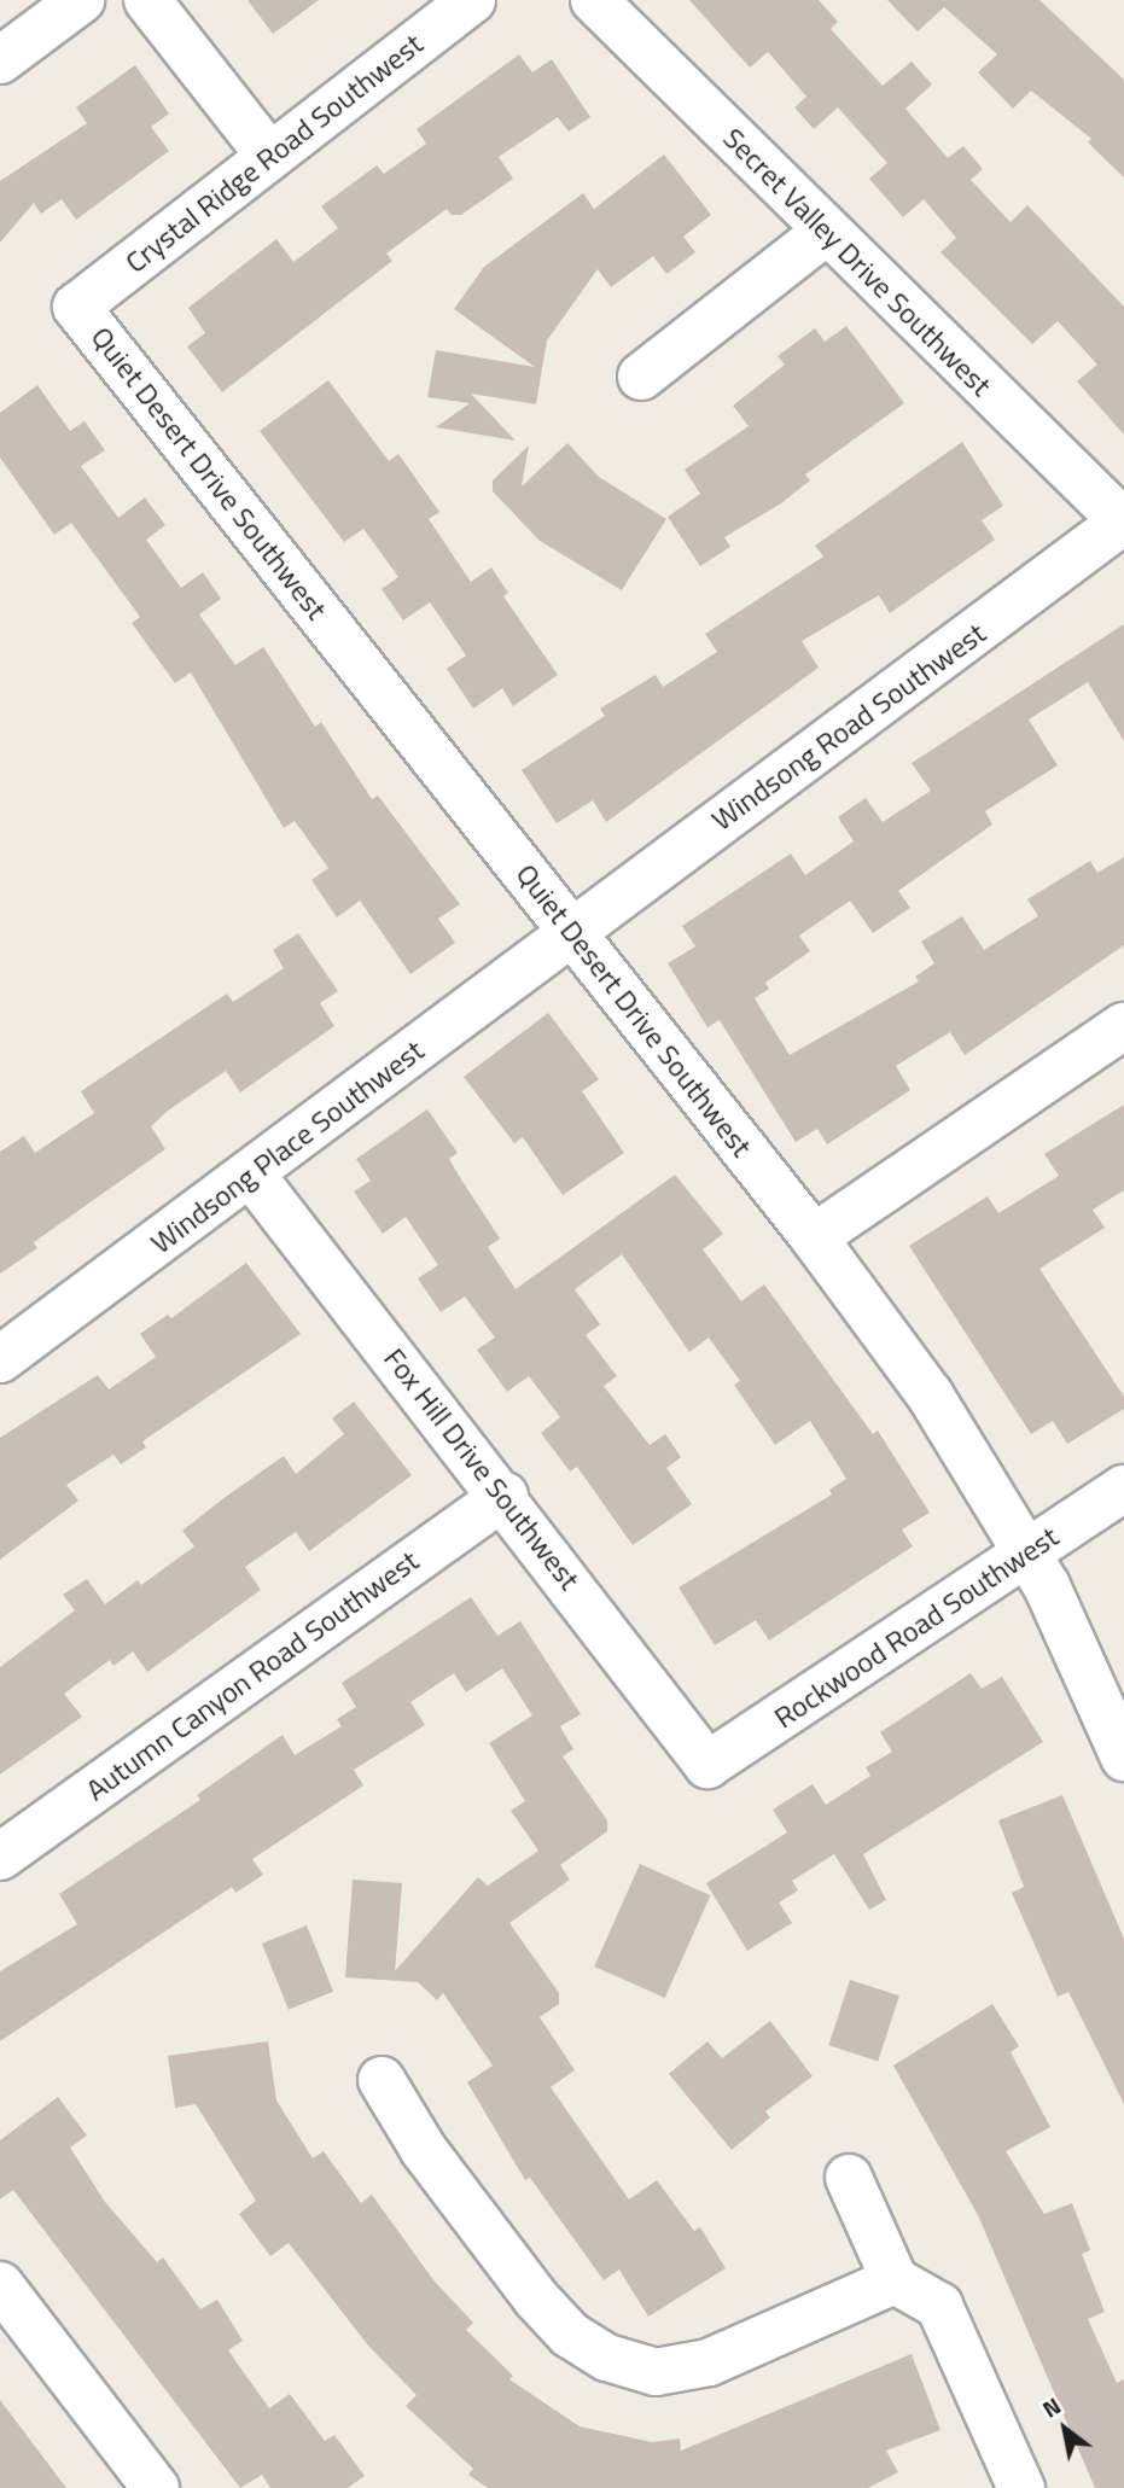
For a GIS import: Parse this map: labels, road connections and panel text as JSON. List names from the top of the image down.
{
  "streets": {
    "street": [
      "Crystal Ridge Road Southwest",
      "Secret Valley Drive Southwest",
      "Quiet Desert Drive Southwest",
      "Windsong Road Southwest",
      "Windsong Place Southwest",
      "Fox Hill Drive Southwest",
      "Rockwood Road Southwest",
      "Autumn Canyon Road Southwest"
    ]
  },
  "crossings": [
    ["Crystal Ridge Road Southwest", "Quiet Desert Drive Southwest"],
    ["Secret Valley Drive Southwest", "Windsong Road Southwest"],
    ["Quiet Desert Drive Southwest", "Windsong Road Southwest"],
    ["Quiet Desert Drive Southwest", "Windsong Place Southwest"],
    ["Quiet Desert Drive Southwest", "Rockwood Road Southwest"],
    ["Windsong Road Southwest", "Windsong Place Southwest"],
    ["Windsong Place Southwest", "Fox Hill Drive Southwest"],
    ["Fox Hill Drive Southwest", "Rockwood Road Southwest"],
    ["Fox Hill Drive Southwest", "Autumn Canyon Road Southwest"]
  ],
  "north": "top left"
}
